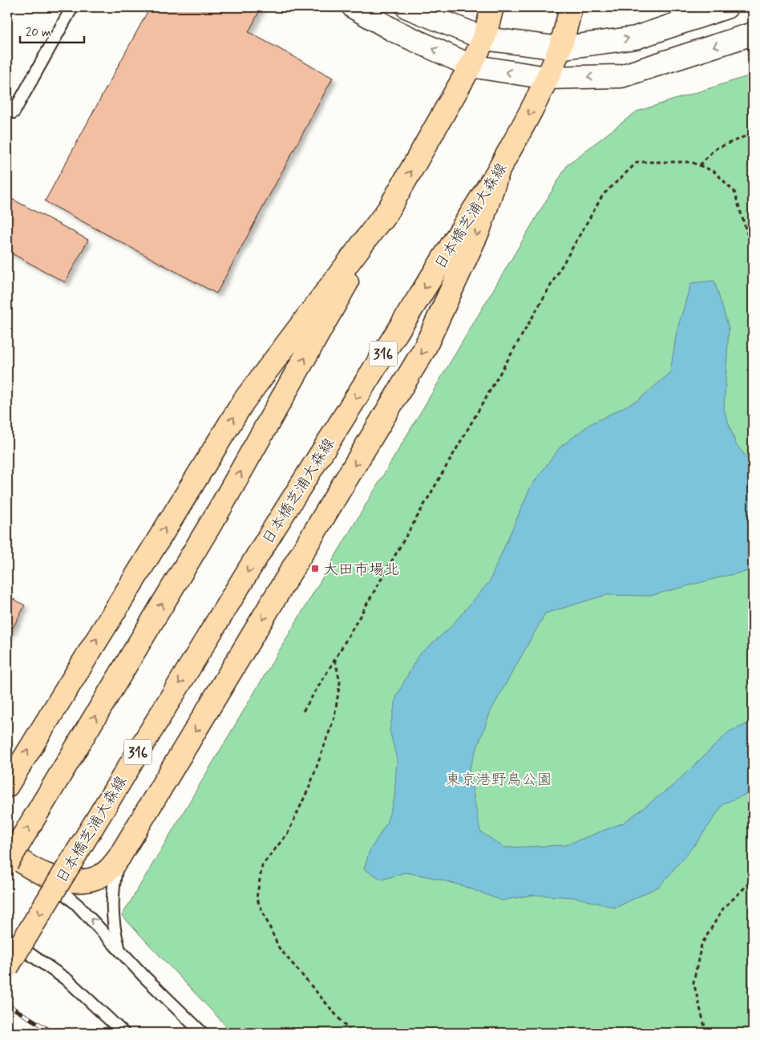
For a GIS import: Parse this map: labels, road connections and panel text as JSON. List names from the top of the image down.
{
  "streets": {
    "main road": ["日本橋芝浦大森線", "316"]
  },
  "parks": ["東京港野鳥公園"],
  "places": {
    "transit": ["大田市場北"]
  },
  "scale_bar": "20 m"
}
